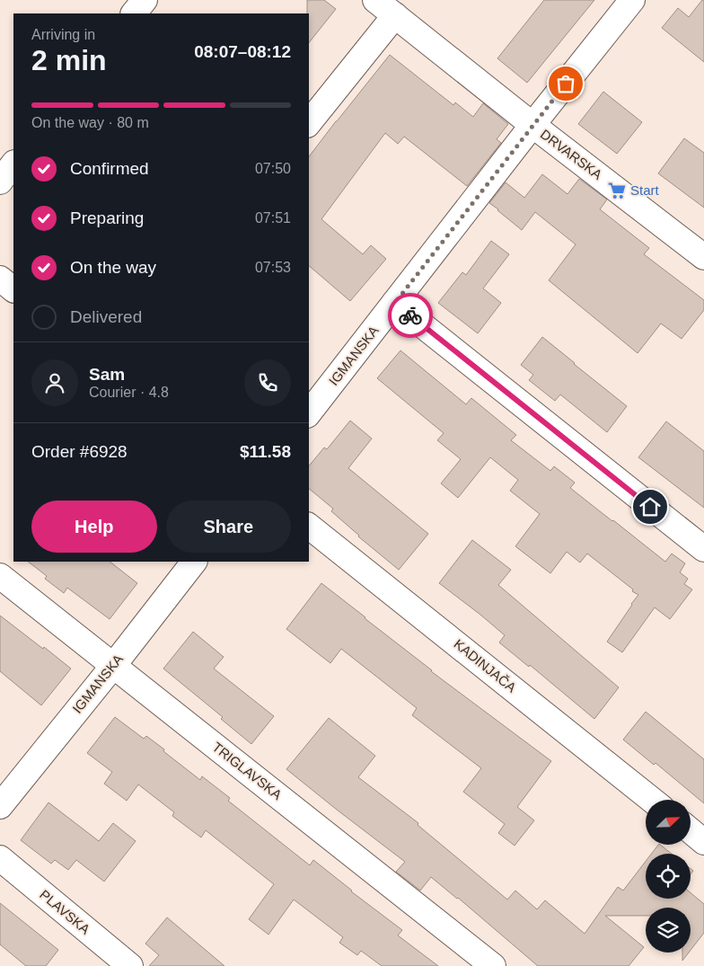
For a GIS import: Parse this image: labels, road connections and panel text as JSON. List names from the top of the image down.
{
  "streets": {
    "street": [
      "DRVARSKA",
      "IGMANSKA",
      "KADINJAČA",
      "TRIGLAVSKA",
      "PLAVSKA"
    ]
  },
  "crossings": [
    ["DRVARSKA", "IGMANSKA"],
    ["IGMANSKA", "TRIGLAVSKA"]
  ],
  "places": {
    "supermarket": ["Start"]
  },
  "north": "top right",
  "page": {
    "heading": ["2 min", "Arriving in", "08:07–08:12"],
    "panel": [
      "Sam",
      "Courier · 4.8",
      "Order #6928",
      "$11.58"
    ],
    "bar": "On the way · 80 m",
    "list": [
      ["Confirmed", "07:50"],
      ["Preparing", "07:51"],
      ["On the way", "07:53"],
      "Delivered"
    ],
    "buttons": ["Help", "Share"]
  }
}
